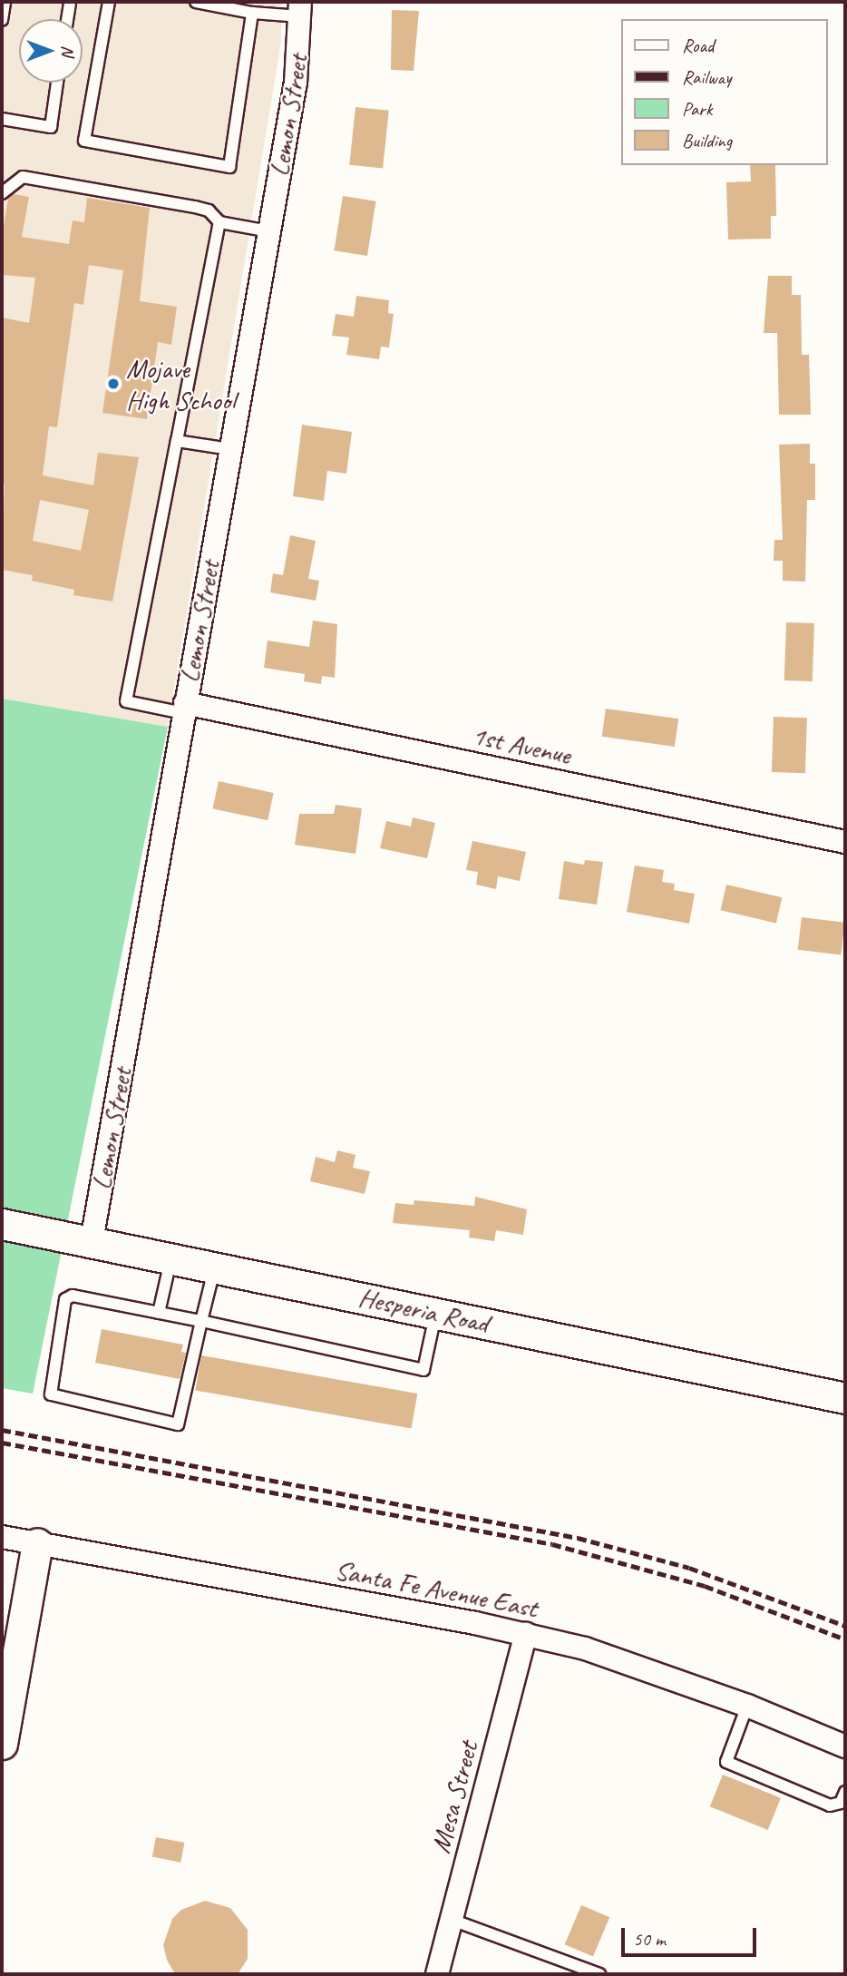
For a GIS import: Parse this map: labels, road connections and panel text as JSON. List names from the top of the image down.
{
  "streets": {
    "main road": ["Hesperia Road"],
    "street": [
      "Lemon Street",
      "1st Avenue",
      "Santa Fe Avenue East",
      "Mesa Street"
    ]
  },
  "crossings": [
    ["Lemon Street", "1st Avenue"],
    ["Lemon Street", "Hesperia Road"],
    ["Santa Fe Avenue East", "Mesa Street"]
  ],
  "places": ["Mojave High School"],
  "legend": [
    "Road",
    "Railway",
    "Park",
    "Building"
  ],
  "scale_bar": "50 m",
  "north": "right"
}
